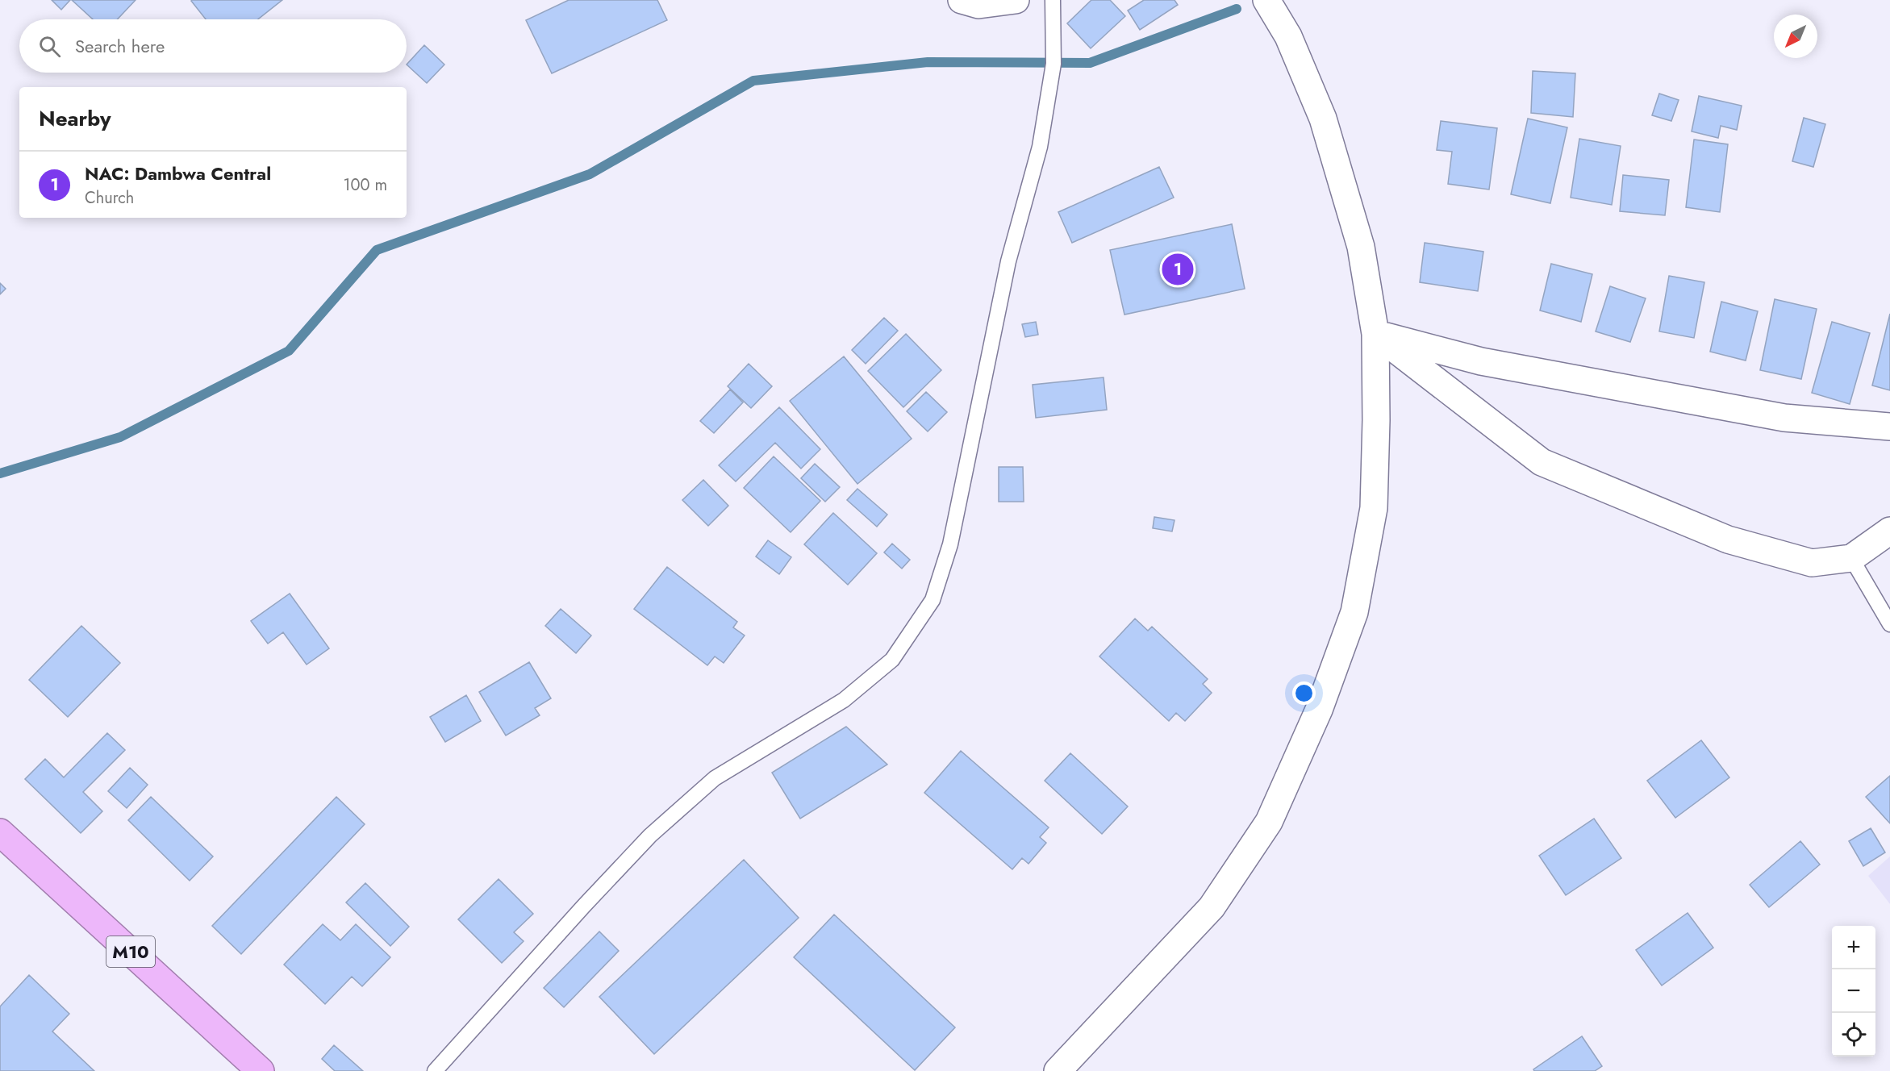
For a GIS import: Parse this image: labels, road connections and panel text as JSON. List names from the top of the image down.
{
  "streets": {
    "highway": ["M10"]
  },
  "north": "bottom left",
  "page": {
    "search": "Search here",
    "heading": "Nearby",
    "list": [
      {
        "mark": "1",
        "name": "NAC: Dambwa Central",
        "note": "Church",
        "value": "100 m"
      }
    ],
    "pins": "1",
    "map_buttons": ["+", "−"]
  }
}
